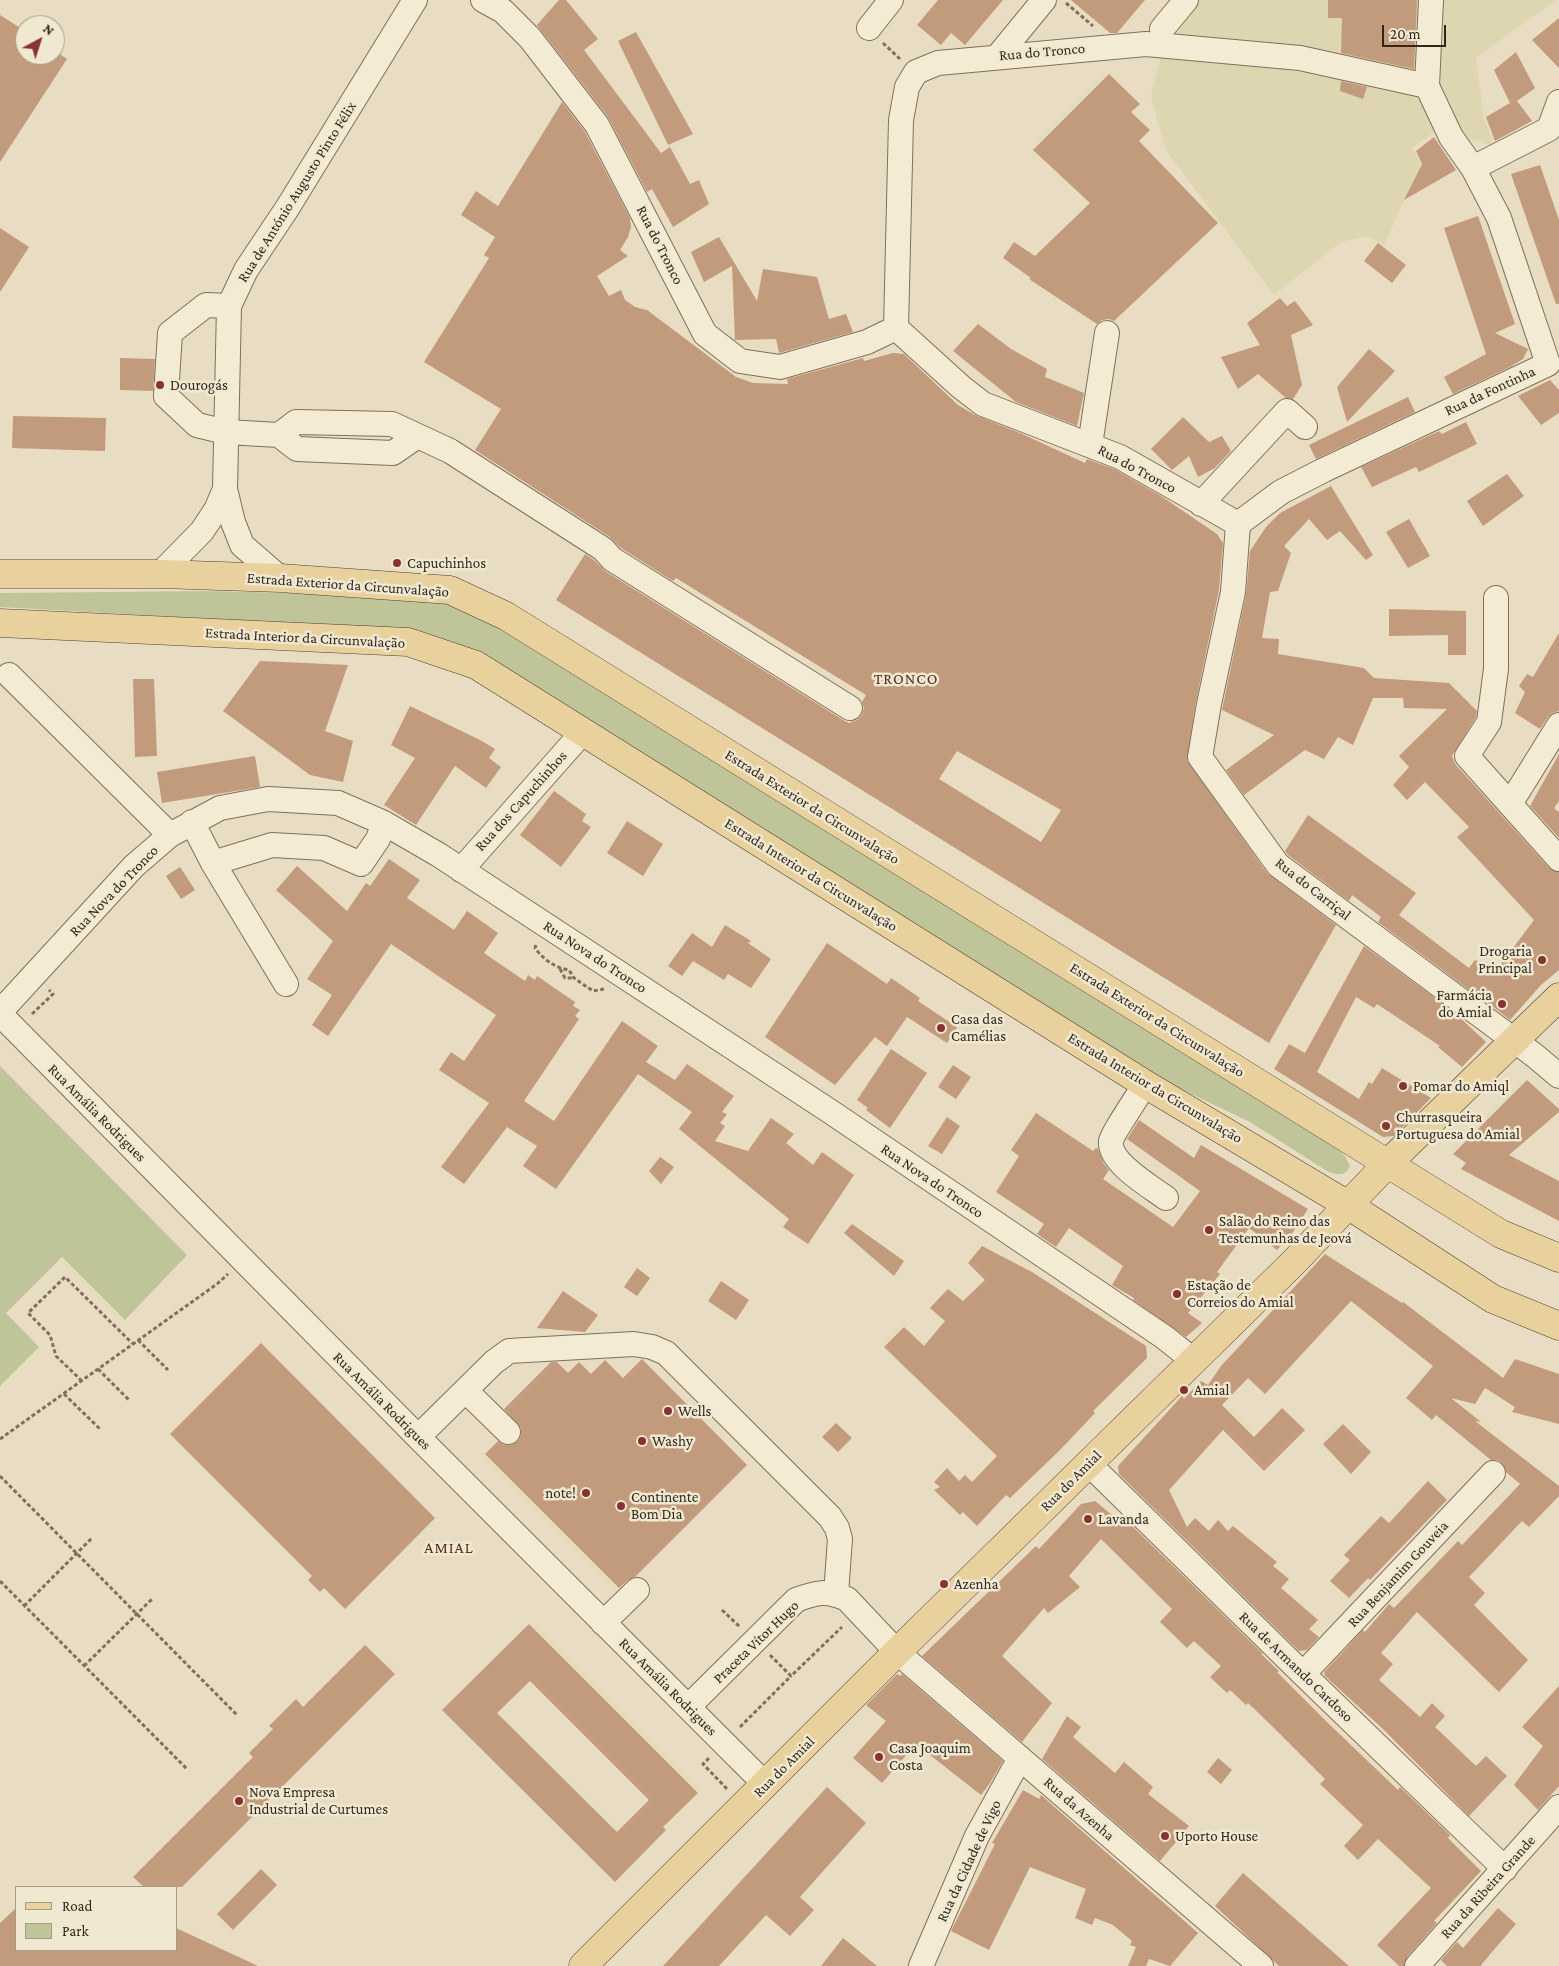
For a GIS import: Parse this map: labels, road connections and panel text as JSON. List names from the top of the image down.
{
  "streets": {
    "main road": ["Estrada Exterior da Circunvalação", "Estrada Interior da Circunvalação", "Rua do Amial"],
    "street": [
      "Rua do Tronco",
      "Rua de António Augusto Pinto Félix",
      "Rua da Fontinha",
      "Rua dos Capuchinhos",
      "Rua do Carriçal",
      "Rua Nova do Tronco",
      "Rua Amália Rodrigues",
      "Rua Benjamim Gouveia",
      "Praceta Vítor Hugo",
      "Rua de Armando Cardoso",
      "Rua da Azenha",
      "Rua da Cidade de Vigo",
      "Rua da Ribeira Grande"
    ]
  },
  "crossings": [
    ["Rua do Tronco", "Rua da Fontinha"],
    ["Rua do Tronco", "Rua do Carriçal"],
    ["Rua de António Augusto Pinto Félix", "Estrada Exterior da Circunvalação"],
    ["Rua da Fontinha", "Rua do Carriçal"],
    ["Estrada Exterior da Circunvalação", "Rua do Amial"],
    ["Estrada Interior da Circunvalação", "Rua dos Capuchinhos"],
    ["Estrada Interior da Circunvalação", "Rua do Amial"],
    ["Rua dos Capuchinhos", "Rua Nova do Tronco"],
    ["Rua do Carriçal", "Rua do Amial"],
    ["Rua Nova do Tronco", "Rua Amália Rodrigues"],
    ["Rua Nova do Tronco", "Rua do Amial"],
    ["Rua Amália Rodrigues", "Rua do Amial"],
    ["Rua Amália Rodrigues", "Praceta Vítor Hugo"],
    ["Rua do Amial", "Rua de Armando Cardoso"],
    ["Rua do Amial", "Rua da Azenha"],
    ["Rua Benjamim Gouveia", "Rua de Armando Cardoso"],
    ["Rua de Armando Cardoso", "Rua da Ribeira Grande"],
    ["Rua da Azenha", "Rua da Cidade de Vigo"]
  ],
  "districts": ["TRONCO", "AMIAL"],
  "places": [
    "Dourogás",
    "Capuchinhos",
    "Drogaria Principal",
    "Farmácia do Amial",
    "Casa das Camélias",
    "Pomar do Amiql",
    "Churrasqueira Portuguesa do Amial",
    "Salão do Reino das Testemunhas de Jeová",
    "Estação de Correios do Amial",
    "Amial",
    "Wells",
    "Washy",
    "note!",
    "Continente Bom Dia",
    "Lavanda",
    "Azenha",
    "Casa Joaquim Costa",
    "Nova Empresa Industrial de Curtumes",
    "Uporto House"
  ],
  "legend": ["Road", "Park"],
  "scale_bar": "20 m",
  "north": "top right"
}
